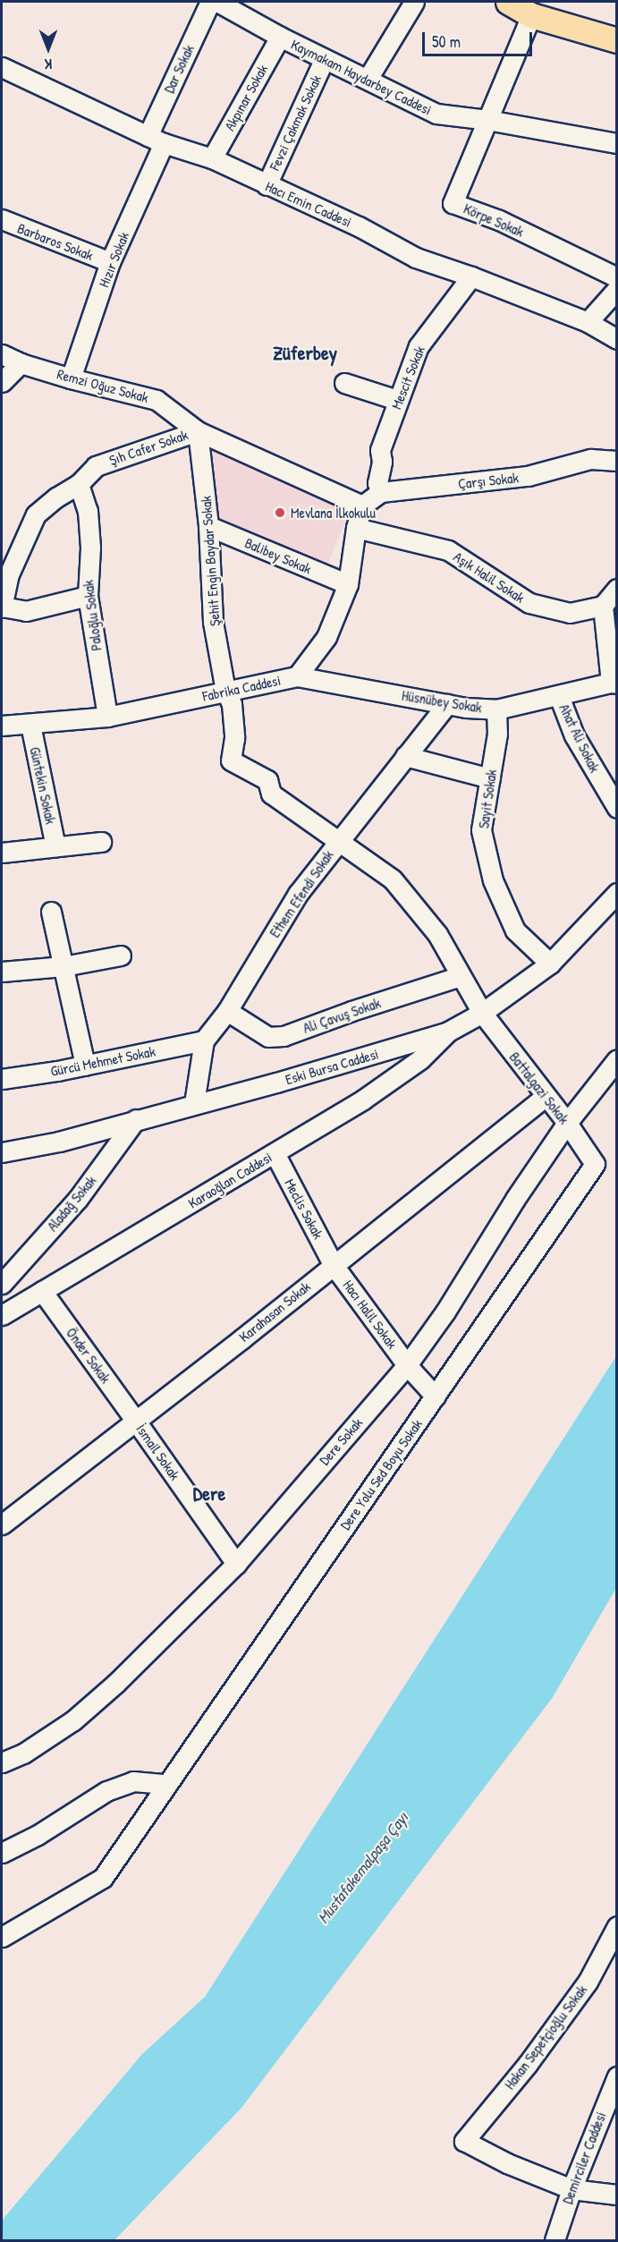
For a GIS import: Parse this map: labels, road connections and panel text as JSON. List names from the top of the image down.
{
  "streets": {
    "street": [
      "Dar Sokak",
      "Kaymakam Haydarbey Caddesi",
      "Akpınar Sokak",
      "Fevzi Çakmak Sokak",
      "Hacı Emin Caddesi",
      "Körpe Sokak",
      "Barbaros Sokak",
      "Hızır Sokak",
      "Mescit Sokak",
      "Remzi Oğuz Sokak",
      "Şıh Cafer Sokak",
      "Çarşı Sokak",
      "Balibey Sokak",
      "Şehit Engin Baydar Sokak",
      "Aşık Halil Sokak",
      "Paloğlu Sokak",
      "Fabrika Caddesi",
      "Hüsnübey Sokak",
      "Ahat Ali Sokak",
      "Güntekin Sokak",
      "Sayit Sokak",
      "Ethem Efendi Sokak",
      "Ali Çavuş Sokak",
      "Gürcü Mehmet Sokak",
      "Eski Bursa Caddesi",
      "Battalgazi Sokak",
      "Karaoğlan Caddesi",
      "Aladağ Sokak",
      "Meclis Sokak",
      "Karahasan Sokak",
      "Hacı Halil Sokak",
      "Önder Sokak",
      "Dere Sokak",
      "İsmail Sokak",
      "Dere Yolu Sed Boyu Sokak",
      "Hakan Sepetçioğlu Sokak",
      "Demirciler Caddesi"
    ]
  },
  "crossings": [
    ["Dar Sokak", "Hacı Emin Caddesi"],
    ["Dar Sokak", "Hızır Sokak"],
    ["Kaymakam Haydarbey Caddesi", "Akpınar Sokak"],
    ["Kaymakam Haydarbey Caddesi", "Fevzi Çakmak Sokak"],
    ["Kaymakam Haydarbey Caddesi", "Körpe Sokak"],
    ["Akpınar Sokak", "Hacı Emin Caddesi"],
    ["Fevzi Çakmak Sokak", "Hacı Emin Caddesi"],
    ["Hacı Emin Caddesi", "Hızır Sokak"],
    ["Hacı Emin Caddesi", "Mescit Sokak"],
    ["Barbaros Sokak", "Hızır Sokak"],
    ["Hızır Sokak", "Remzi Oğuz Sokak"],
    ["Mescit Sokak", "Çarşı Sokak"],
    ["Remzi Oğuz Sokak", "Şıh Cafer Sokak"],
    ["Remzi Oğuz Sokak", "Şehit Engin Baydar Sokak"],
    ["Şıh Cafer Sokak", "Çarşı Sokak"],
    ["Şıh Cafer Sokak", "Şehit Engin Baydar Sokak"],
    ["Şıh Cafer Sokak", "Paloğlu Sokak"],
    ["Şıh Cafer Sokak", "Fabrika Caddesi"],
    ["Çarşı Sokak", "Fabrika Caddesi"],
    ["Balibey Sokak", "Şehit Engin Baydar Sokak"],
    ["Balibey Sokak", "Fabrika Caddesi"],
    ["Şehit Engin Baydar Sokak", "Fabrika Caddesi"],
    ["Şehit Engin Baydar Sokak", "Ethem Efendi Sokak"],
    ["Şehit Engin Baydar Sokak", "Battalgazi Sokak"],
    ["Aşık Halil Sokak", "Fabrika Caddesi"],
    ["Paloğlu Sokak", "Fabrika Caddesi"],
    ["Fabrika Caddesi", "Hüsnübey Sokak"],
    ["Fabrika Caddesi", "Güntekin Sokak"],
    ["Hüsnübey Sokak", "Ahat Ali Sokak"],
    ["Hüsnübey Sokak", "Sayit Sokak"],
    ["Hüsnübey Sokak", "Ethem Efendi Sokak"],
    ["Sayit Sokak", "Eski Bursa Caddesi"],
    ["Ethem Efendi Sokak", "Ali Çavuş Sokak"],
    ["Ethem Efendi Sokak", "Gürcü Mehmet Sokak"],
    ["Ethem Efendi Sokak", "Eski Bursa Caddesi"],
    ["Ethem Efendi Sokak", "Battalgazi Sokak"],
    ["Ali Çavuş Sokak", "Battalgazi Sokak"],
    ["Eski Bursa Caddesi", "Battalgazi Sokak"],
    ["Eski Bursa Caddesi", "Karaoğlan Caddesi"],
    ["Eski Bursa Caddesi", "Aladağ Sokak"],
    ["Battalgazi Sokak", "Karahasan Sokak"],
    ["Battalgazi Sokak", "Dere Sokak"],
    ["Battalgazi Sokak", "Dere Yolu Sed Boyu Sokak"],
    ["Karaoğlan Caddesi", "Meclis Sokak"],
    ["Karaoğlan Caddesi", "Önder Sokak"],
    ["Meclis Sokak", "Karahasan Sokak"],
    ["Meclis Sokak", "Hacı Halil Sokak"],
    ["Karahasan Sokak", "Hacı Halil Sokak"],
    ["Karahasan Sokak", "Önder Sokak"],
    ["Karahasan Sokak", "İsmail Sokak"],
    ["Hacı Halil Sokak", "Dere Sokak"],
    ["Hacı Halil Sokak", "Dere Yolu Sed Boyu Sokak"],
    ["Önder Sokak", "İsmail Sokak"],
    ["Dere Sokak", "İsmail Sokak"],
    ["Hakan Sepetçioğlu Sokak", "Demirciler Caddesi"]
  ],
  "districts": ["Züferbey", "Dere"],
  "water": ["Mustafakemalpaşa Çayı"],
  "places": ["Mevlana İlkokulu"],
  "scale_bar": "50 m",
  "north": "bottom"
}
